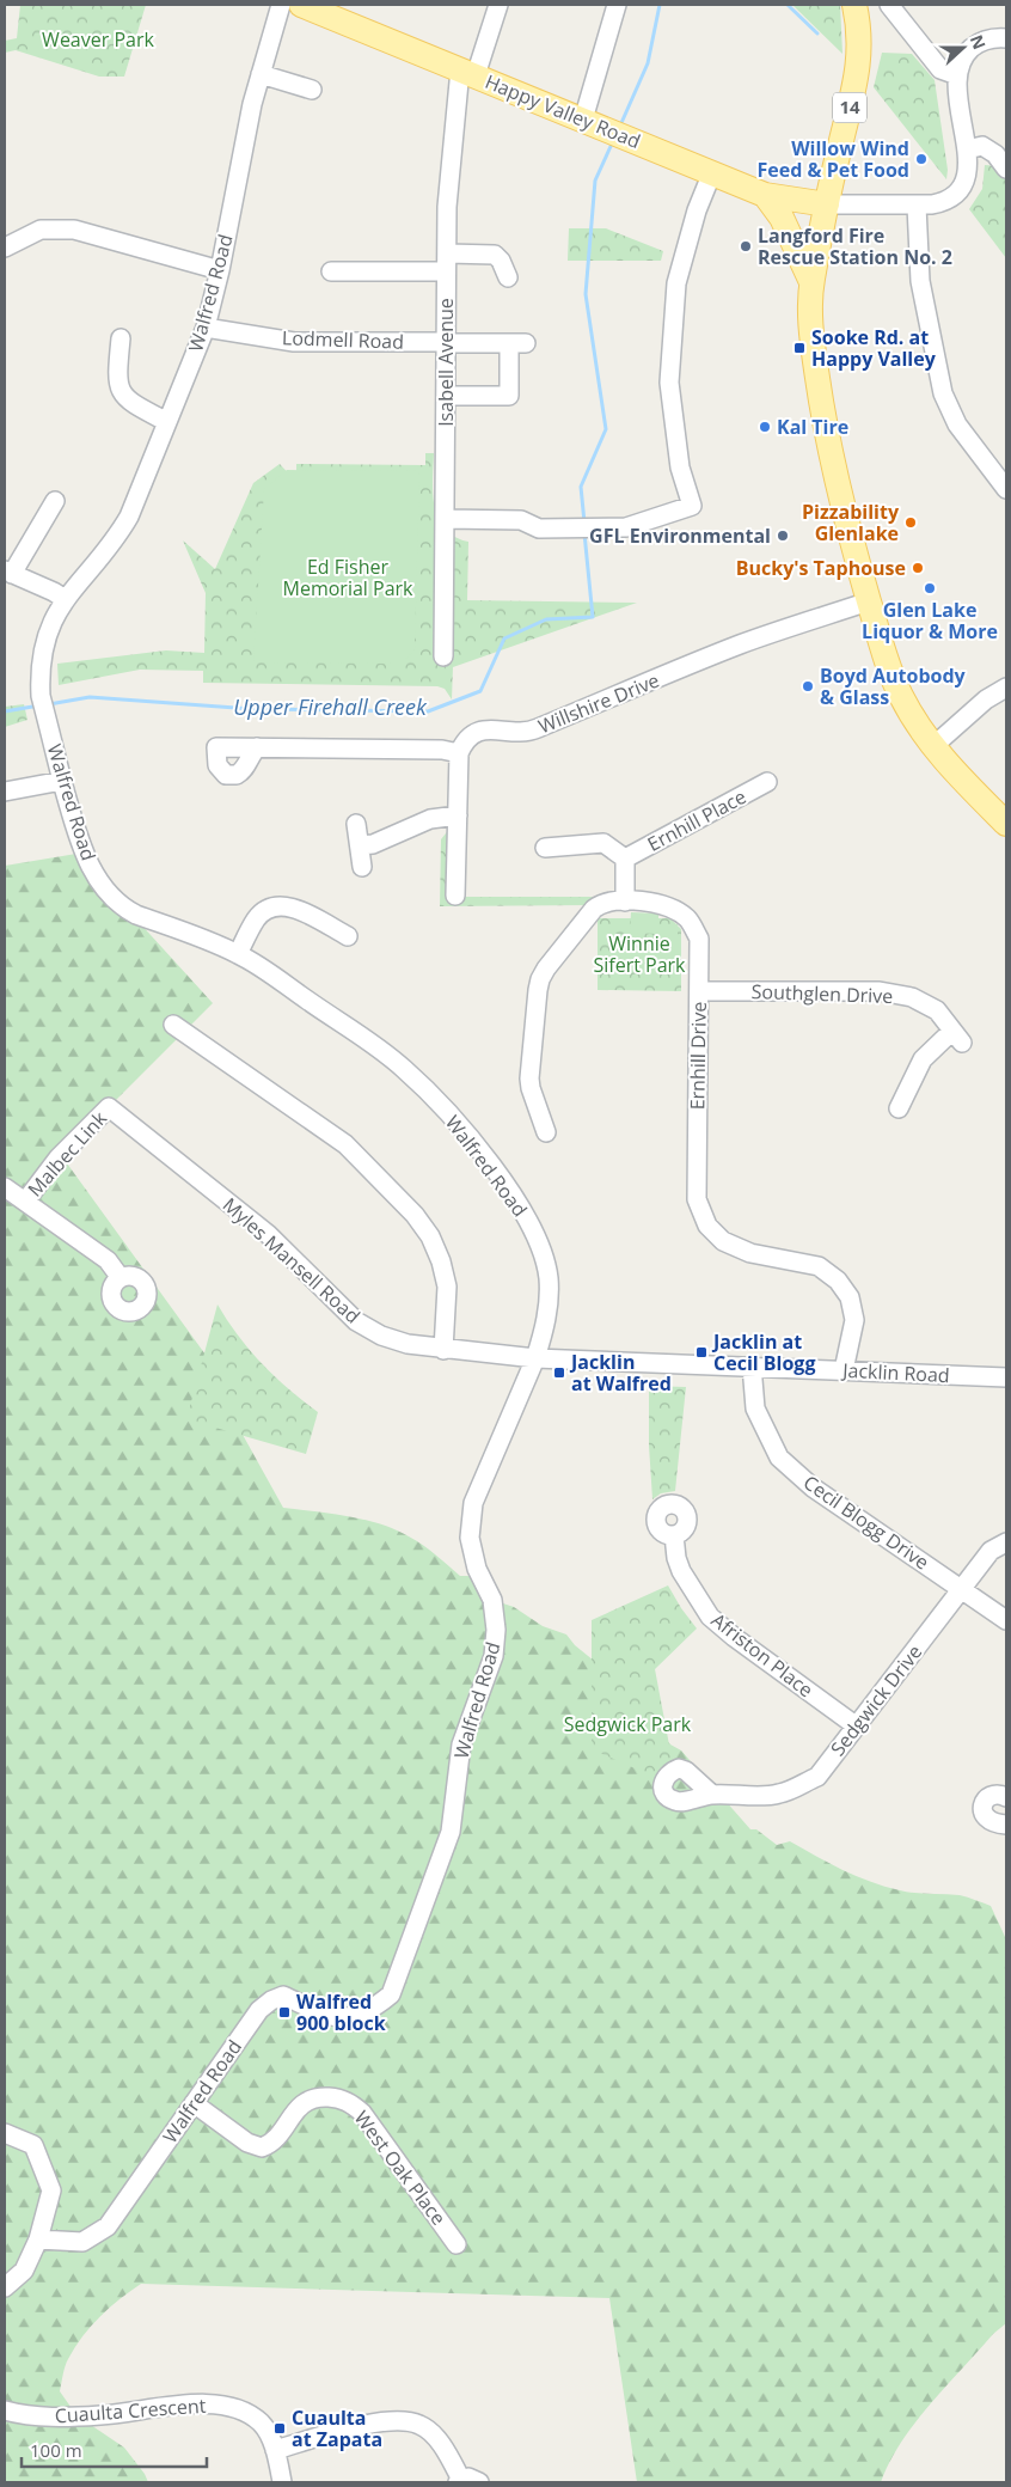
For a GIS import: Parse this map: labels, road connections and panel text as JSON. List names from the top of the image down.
{
  "streets": {
    "main road": ["14", "Happy Valley Road"],
    "street": [
      "Walfred Road",
      "Lodmell Road",
      "Isabell Avenue",
      "Willshire Drive",
      "Ernhill Place",
      "Southglen Drive",
      "Ernhill Drive",
      "Malbec Link",
      "Myles Mansell Road",
      "Jacklin Road",
      "Cecil Blogg Drive",
      "Afriston Place",
      "Sedgwick Drive",
      "West Oak Place",
      "Cuaulta Crescent"
    ]
  },
  "crossings": [
    ["14", "Happy Valley Road"],
    ["14", "Willshire Drive"],
    ["Happy Valley Road", "Isabell Avenue"],
    ["Walfred Road", "Lodmell Road"],
    ["Walfred Road", "Myles Mansell Road"],
    ["Walfred Road", "Jacklin Road"],
    ["Walfred Road", "West Oak Place"],
    ["Lodmell Road", "Isabell Avenue"],
    ["Ernhill Place", "Ernhill Drive"],
    ["Southglen Drive", "Ernhill Drive"],
    ["Ernhill Drive", "Jacklin Road"],
    ["Malbec Link", "Myles Mansell Road"],
    ["Myles Mansell Road", "Jacklin Road"],
    ["Jacklin Road", "Cecil Blogg Drive"],
    ["Cecil Blogg Drive", "Sedgwick Drive"],
    ["Afriston Place", "Sedgwick Drive"]
  ],
  "water": ["Upper Firehall Creek"],
  "parks": [
    "Weaver Park",
    "Ed Fisher Memorial Park",
    "Winnie Sifert Park",
    "Sedgwick Park"
  ],
  "places": {
    "other": [
      "Willow Wind Feed & Pet Food",
      "Langford Fire Rescue Station No. 2",
      "Kal Tire",
      "Pizzability Glenlake",
      "GFL Environmental",
      "Bucky's Taphouse",
      "Glen Lake Liquor & More",
      "Boyd Autobody & Glass"
    ],
    "transit": [
      "Sooke Rd. at Happy Valley",
      "Jacklin at Cecil Blogg",
      "Jacklin at Walfred",
      "Walfred 900 block",
      "Cuaulta at Zapata"
    ]
  },
  "scale_bar": "100 m",
  "north": "right"
}
